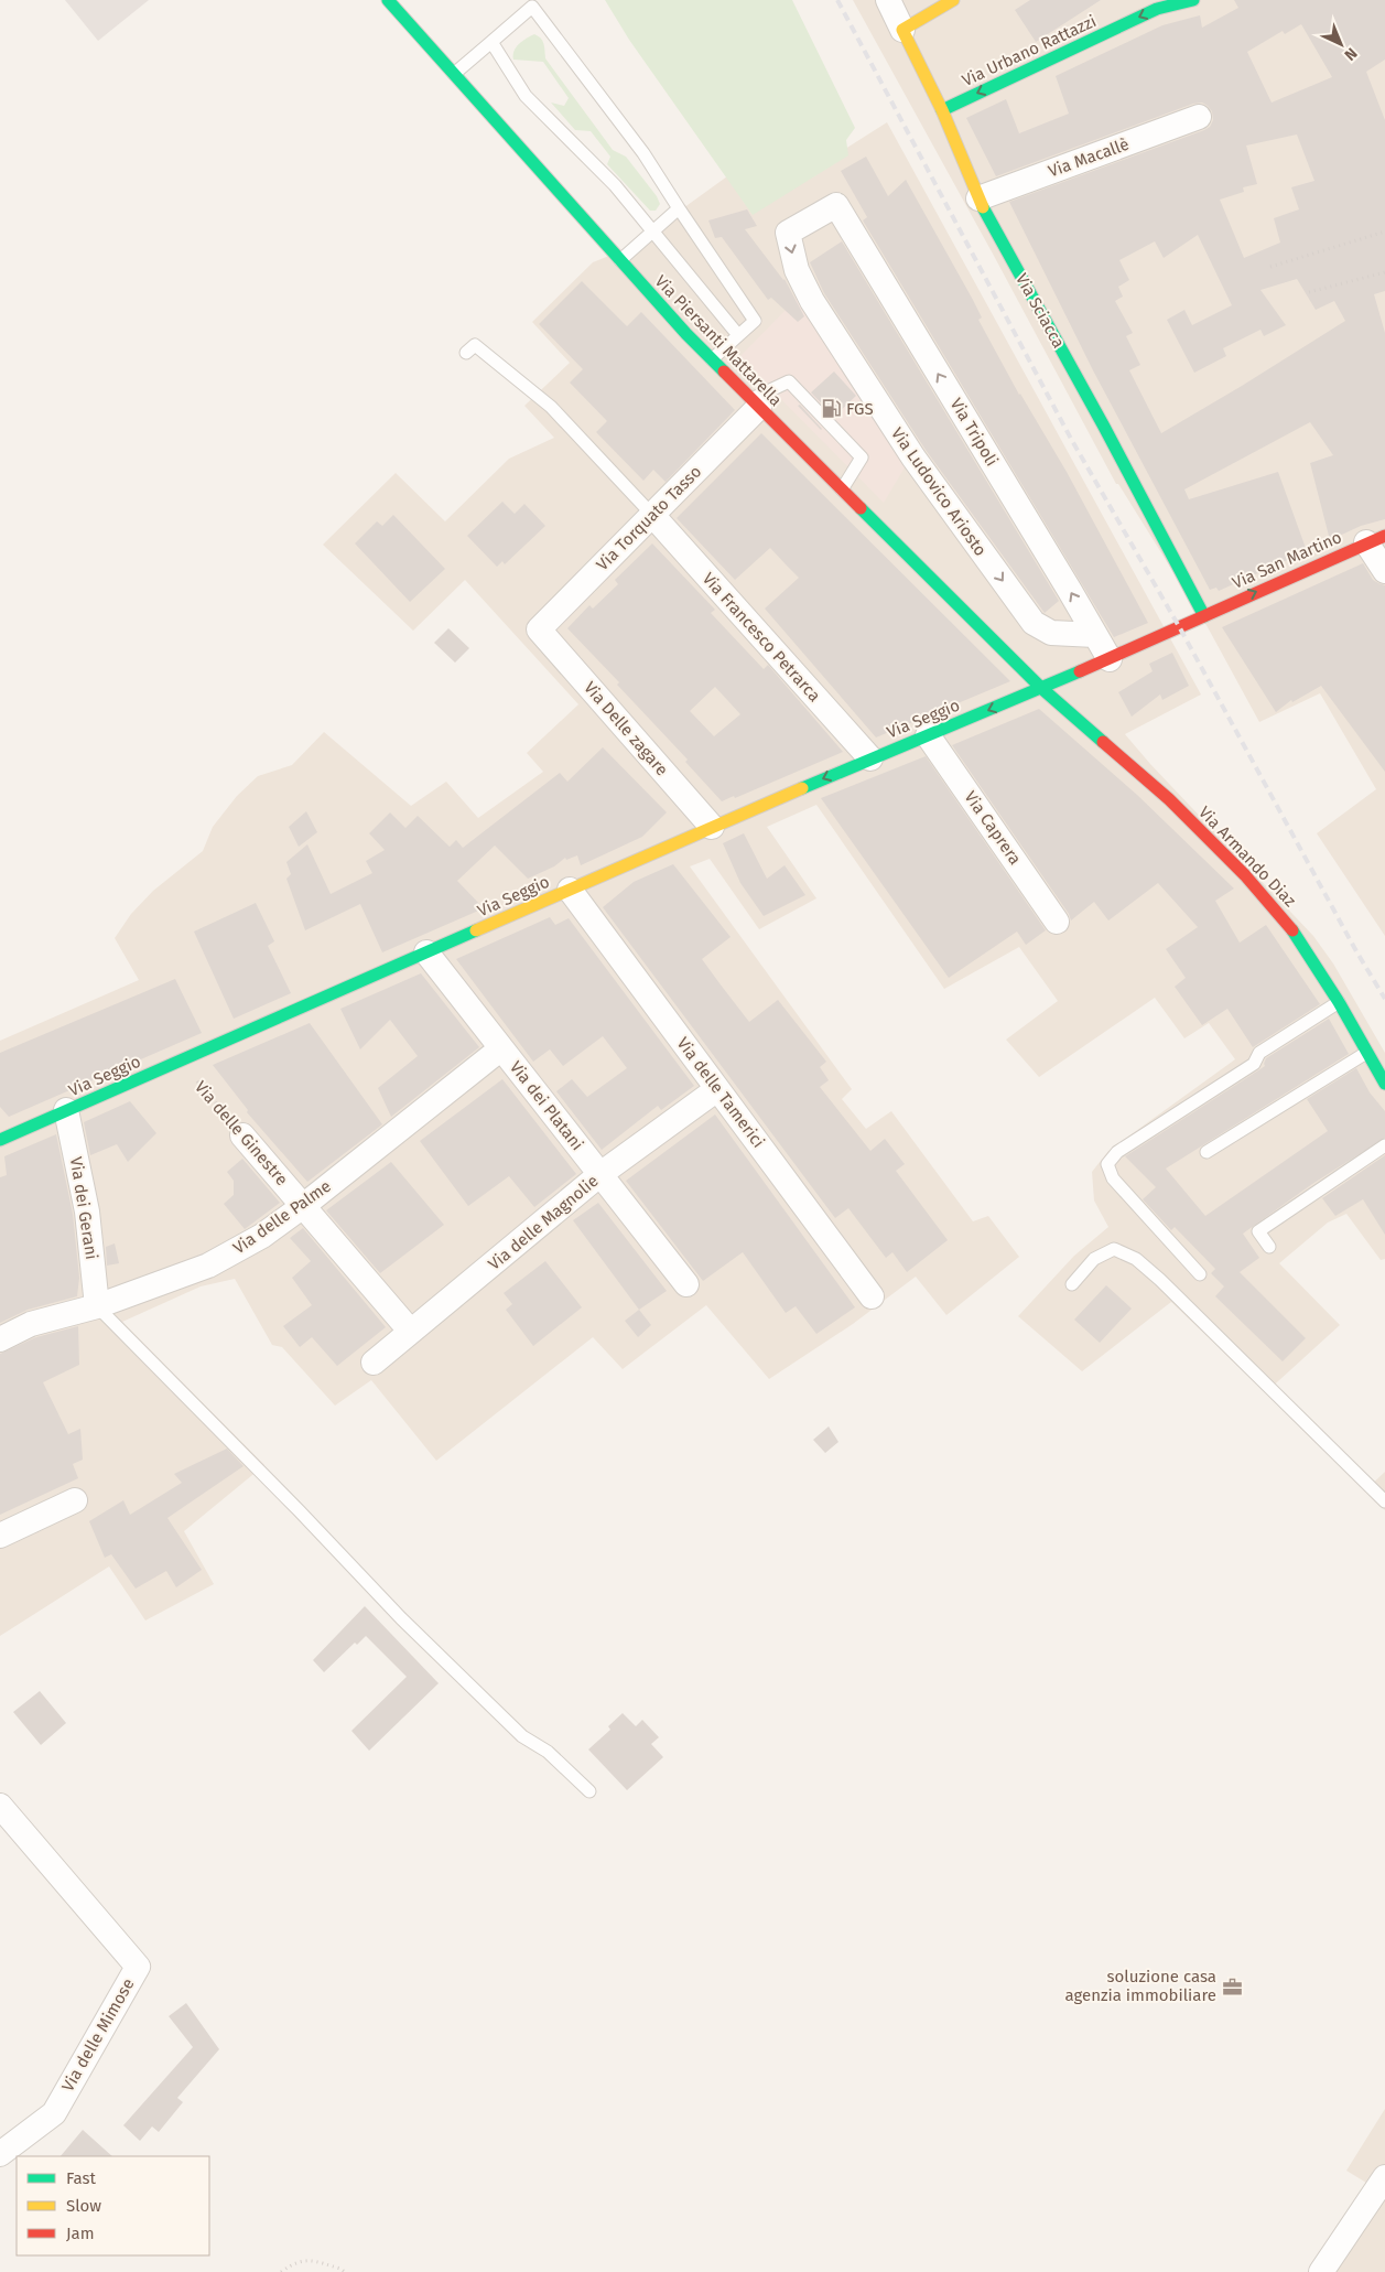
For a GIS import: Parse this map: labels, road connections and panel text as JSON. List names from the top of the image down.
{
  "streets": {
    "street": [
      "Via Urbano Rattazzi",
      "Via Macallè",
      "Via Sciacca",
      "Via Piersanti Mattarella",
      "Via Tripoli",
      "Via Ludovico Ariosto",
      "Via Torquato Tasso",
      "Via San Martino",
      "Via Francesco Petrarca",
      "Via Seggio",
      "Via Delle zagare",
      "Via Caprera",
      "Via Armando Diaz",
      "Via delle Tamerici",
      "Via dei Platani",
      "Via delle Ginestre",
      "Via dei Gerani",
      "Via delle Palme",
      "Via delle Magnolie",
      "Via delle Mimose"
    ]
  },
  "crossings": [
    ["Via Urbano Rattazzi", "Via Sciacca"],
    ["Via Macallè", "Via Sciacca"],
    ["Via Sciacca", "Via San Martino"],
    ["Via Piersanti Mattarella", "Via Torquato Tasso"],
    ["Via Piersanti Mattarella", "Via Seggio"],
    ["Via Piersanti Mattarella", "Via Armando Diaz"],
    ["Via Tripoli", "Via Ludovico Ariosto"],
    ["Via Tripoli", "Via San Martino"],
    ["Via Tripoli", "Via Seggio"],
    ["Via Torquato Tasso", "Via Francesco Petrarca"],
    ["Via Torquato Tasso", "Via Delle zagare"],
    ["Via San Martino", "Via Seggio"],
    ["Via Francesco Petrarca", "Via Seggio"],
    ["Via Seggio", "Via Delle zagare"],
    ["Via Seggio", "Via Caprera"],
    ["Via Seggio", "Via Armando Diaz"],
    ["Via Seggio", "Via delle Tamerici"],
    ["Via Seggio", "Via dei Platani"],
    ["Via Seggio", "Via delle Ginestre"],
    ["Via Seggio", "Via dei Gerani"],
    ["Via delle Tamerici", "Via delle Magnolie"],
    ["Via dei Platani", "Via delle Palme"],
    ["Via dei Platani", "Via delle Magnolie"],
    ["Via delle Ginestre", "Via delle Palme"],
    ["Via delle Ginestre", "Via delle Magnolie"],
    ["Via dei Gerani", "Via delle Palme"]
  ],
  "one_way": [
    "Via Urbano Rattazzi",
    "Via Tripoli",
    "Via Ludovico Ariosto",
    "Via San Martino"
  ],
  "places": {
    "fuel station": ["FGS"],
    "office": ["soluzione casa agenzia immobiliare"]
  },
  "legend": ["Fast", "Slow", "Jam"],
  "north": "bottom right"
}
